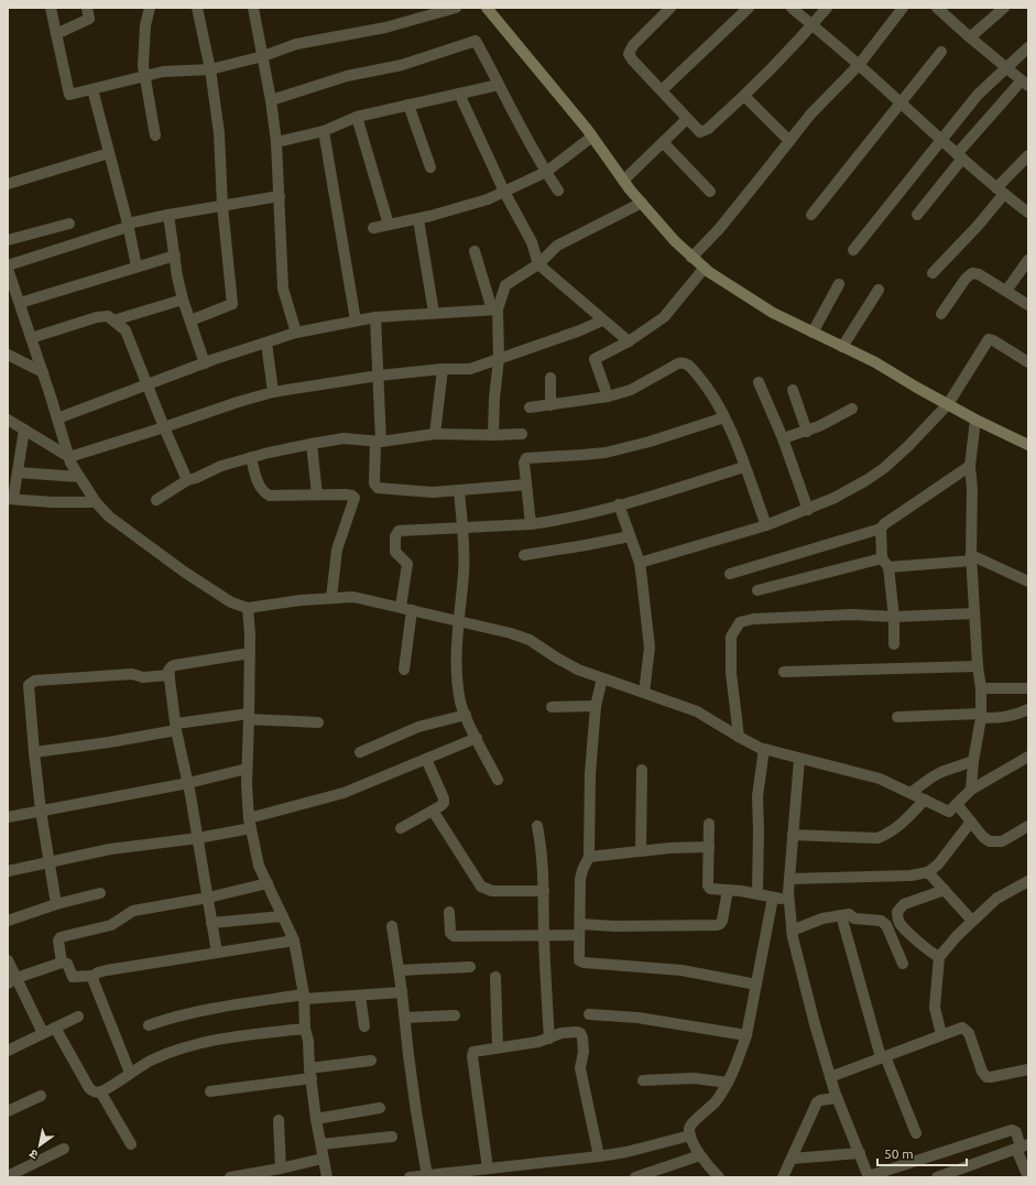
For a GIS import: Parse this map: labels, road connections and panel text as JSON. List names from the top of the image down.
{
  "scale_bar": "50 m",
  "north": "bottom left"
}
